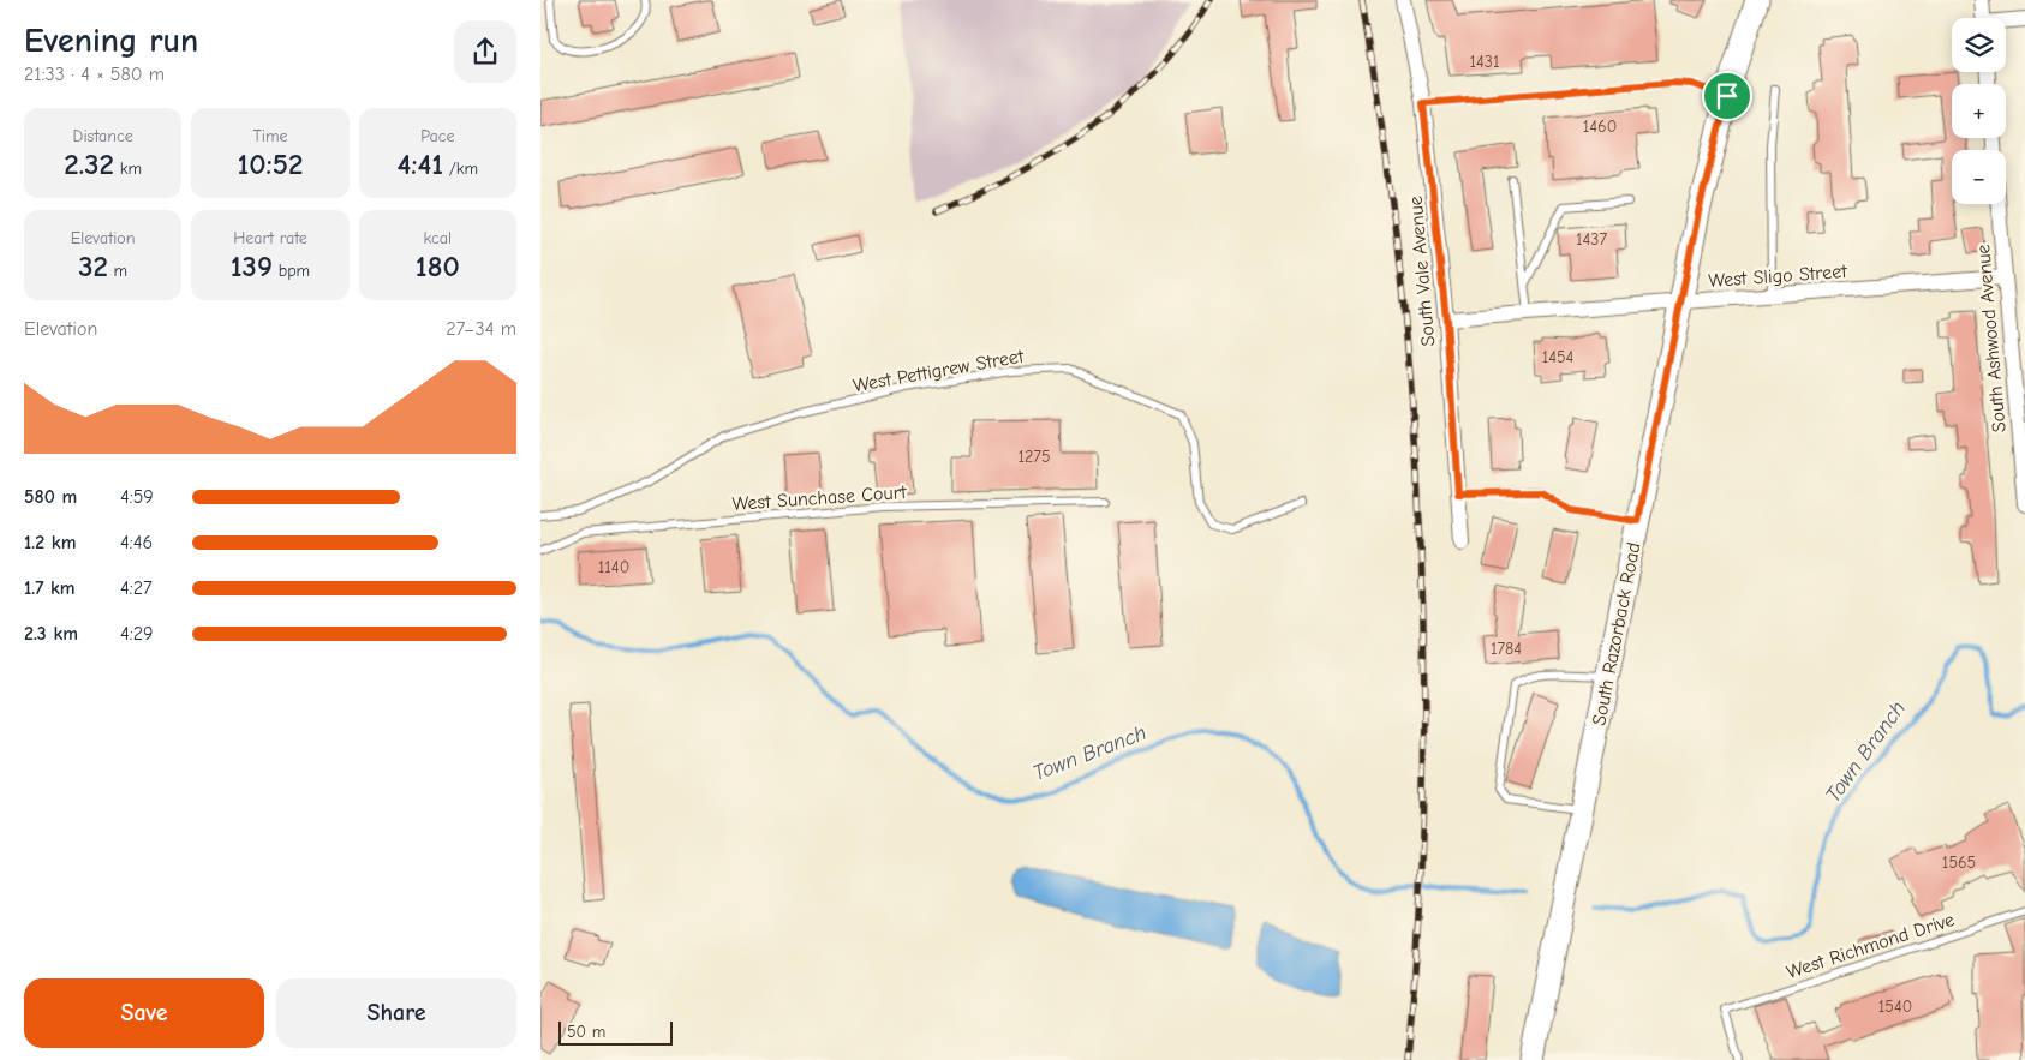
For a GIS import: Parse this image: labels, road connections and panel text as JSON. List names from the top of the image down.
{
  "streets": {
    "main road": ["South Razorback Road"],
    "street": ["South Vale Avenue", "West Sligo Street", "South Ashwood Avenue"],
    "lane": ["West Pettigrew Street", "West Sunchase Court", "West Richmond Drive"]
  },
  "crossings": [
    ["South Vale Avenue", "West Sligo Street"],
    ["West Sligo Street", "South Ashwood Avenue"],
    ["West Sligo Street", "South Razorback Road"]
  ],
  "water": ["Town Branch"],
  "house_numbers": [
    "1431",
    "1460",
    "1437",
    "1454",
    "1275",
    "1140",
    "1784",
    "1565",
    "1540"
  ],
  "scale_bar": "50 m",
  "page": {
    "heading": ["Evening run", "21:33 · 4 × 580 m"],
    "map_buttons": ["+", "−"],
    "stats": [
      ["Distance", "2.32 km"],
      ["Time", "10:52"],
      ["Pace", "4:41 /km"],
      ["Elevation", "32 m"],
      ["Heart rate", "139 bpm"],
      ["kcal", "180"]
    ],
    "chart": ["Elevation", "27–34 m"],
    "list": [
      {
        "name": "580 m",
        "note": "4:59"
      },
      {
        "name": "1.2 km",
        "note": "4:46"
      },
      {
        "name": "1.7 km",
        "note": "4:27"
      },
      {
        "name": "2.3 km",
        "note": "4:29"
      }
    ],
    "buttons": ["Save", "Share"],
    "scale": "50 m"
  }
}
